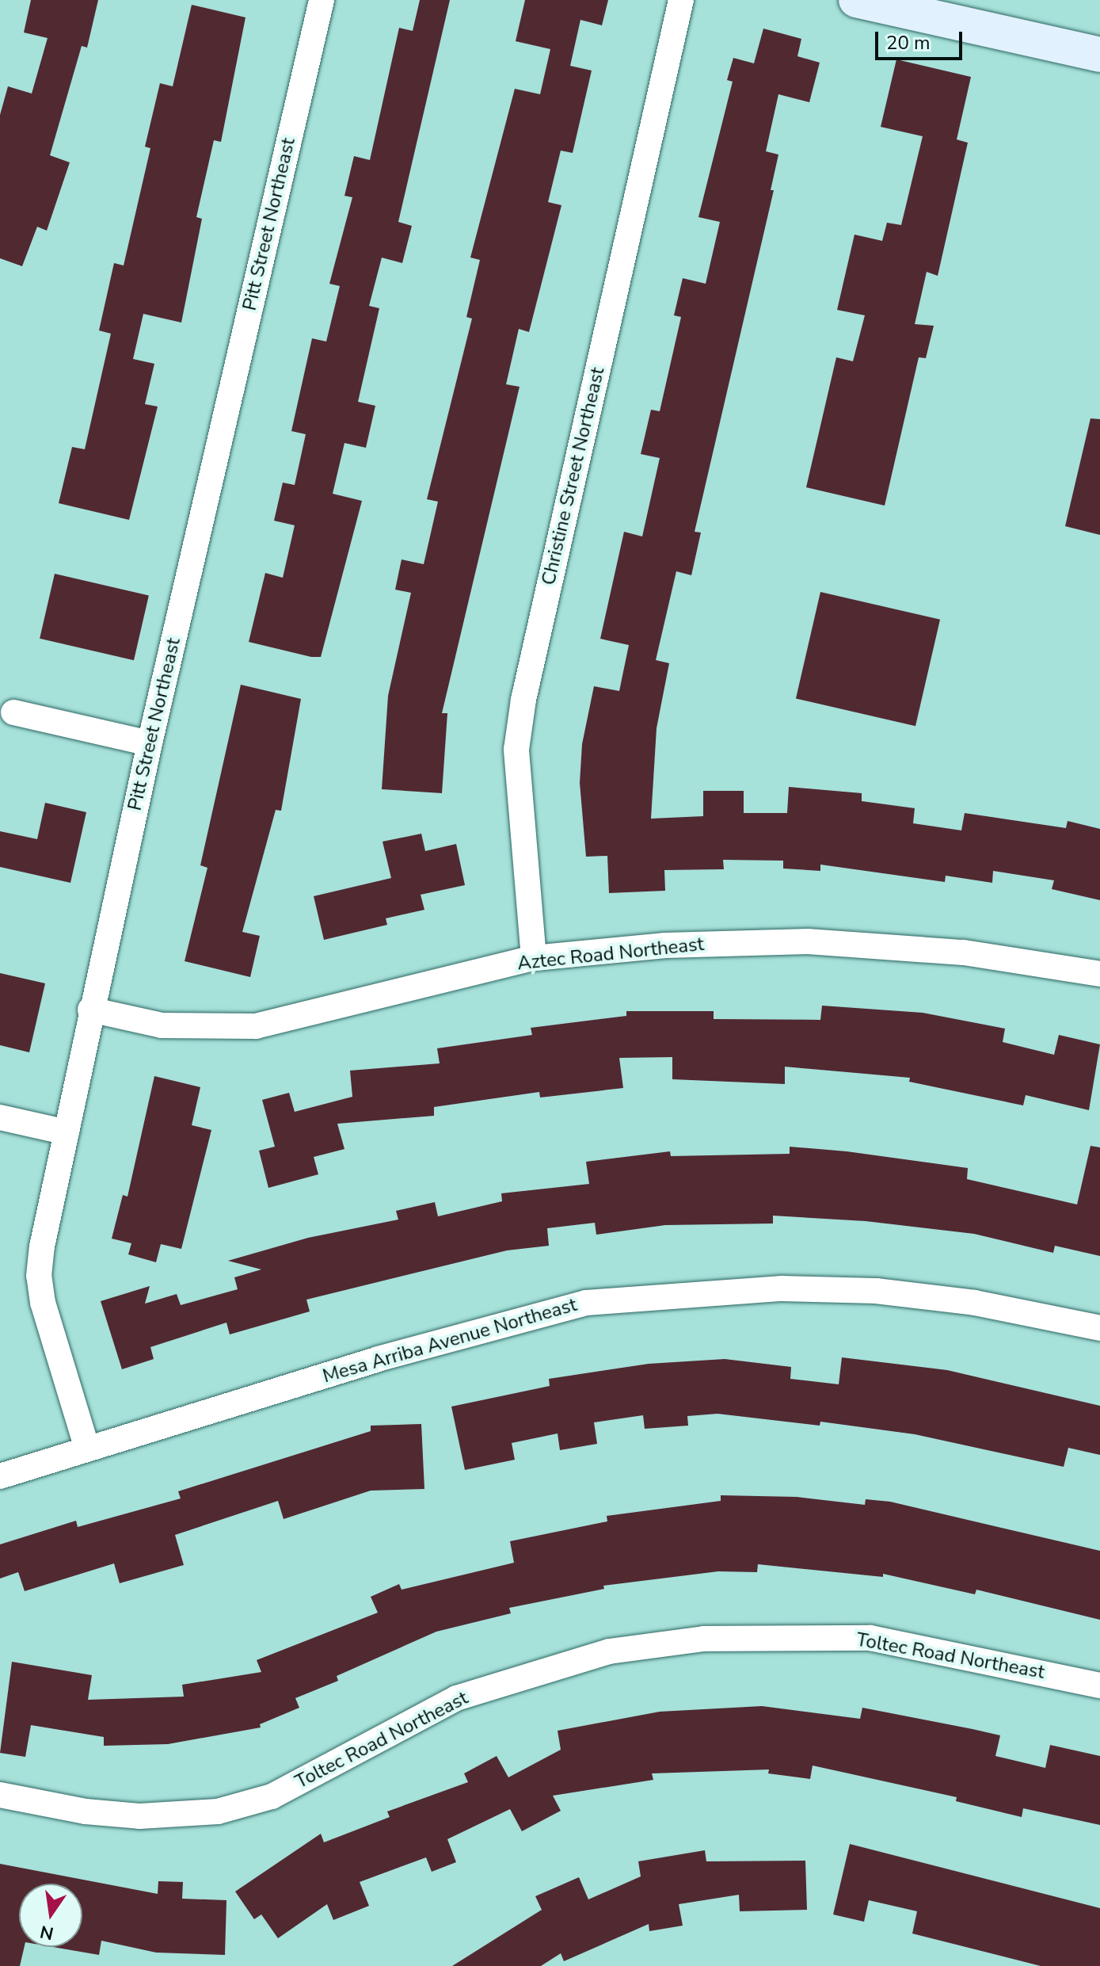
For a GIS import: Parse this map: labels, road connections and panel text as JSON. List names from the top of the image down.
{
  "streets": {
    "street": [
      "Pitt Street Northeast",
      "Christine Street Northeast",
      "Aztec Road Northeast",
      "Mesa Arriba Avenue Northeast",
      "Toltec Road Northeast"
    ]
  },
  "crossings": [
    ["Pitt Street Northeast", "Aztec Road Northeast"],
    ["Pitt Street Northeast", "Mesa Arriba Avenue Northeast"],
    ["Christine Street Northeast", "Aztec Road Northeast"]
  ],
  "scale_bar": "20 m",
  "north": "bottom"
}
